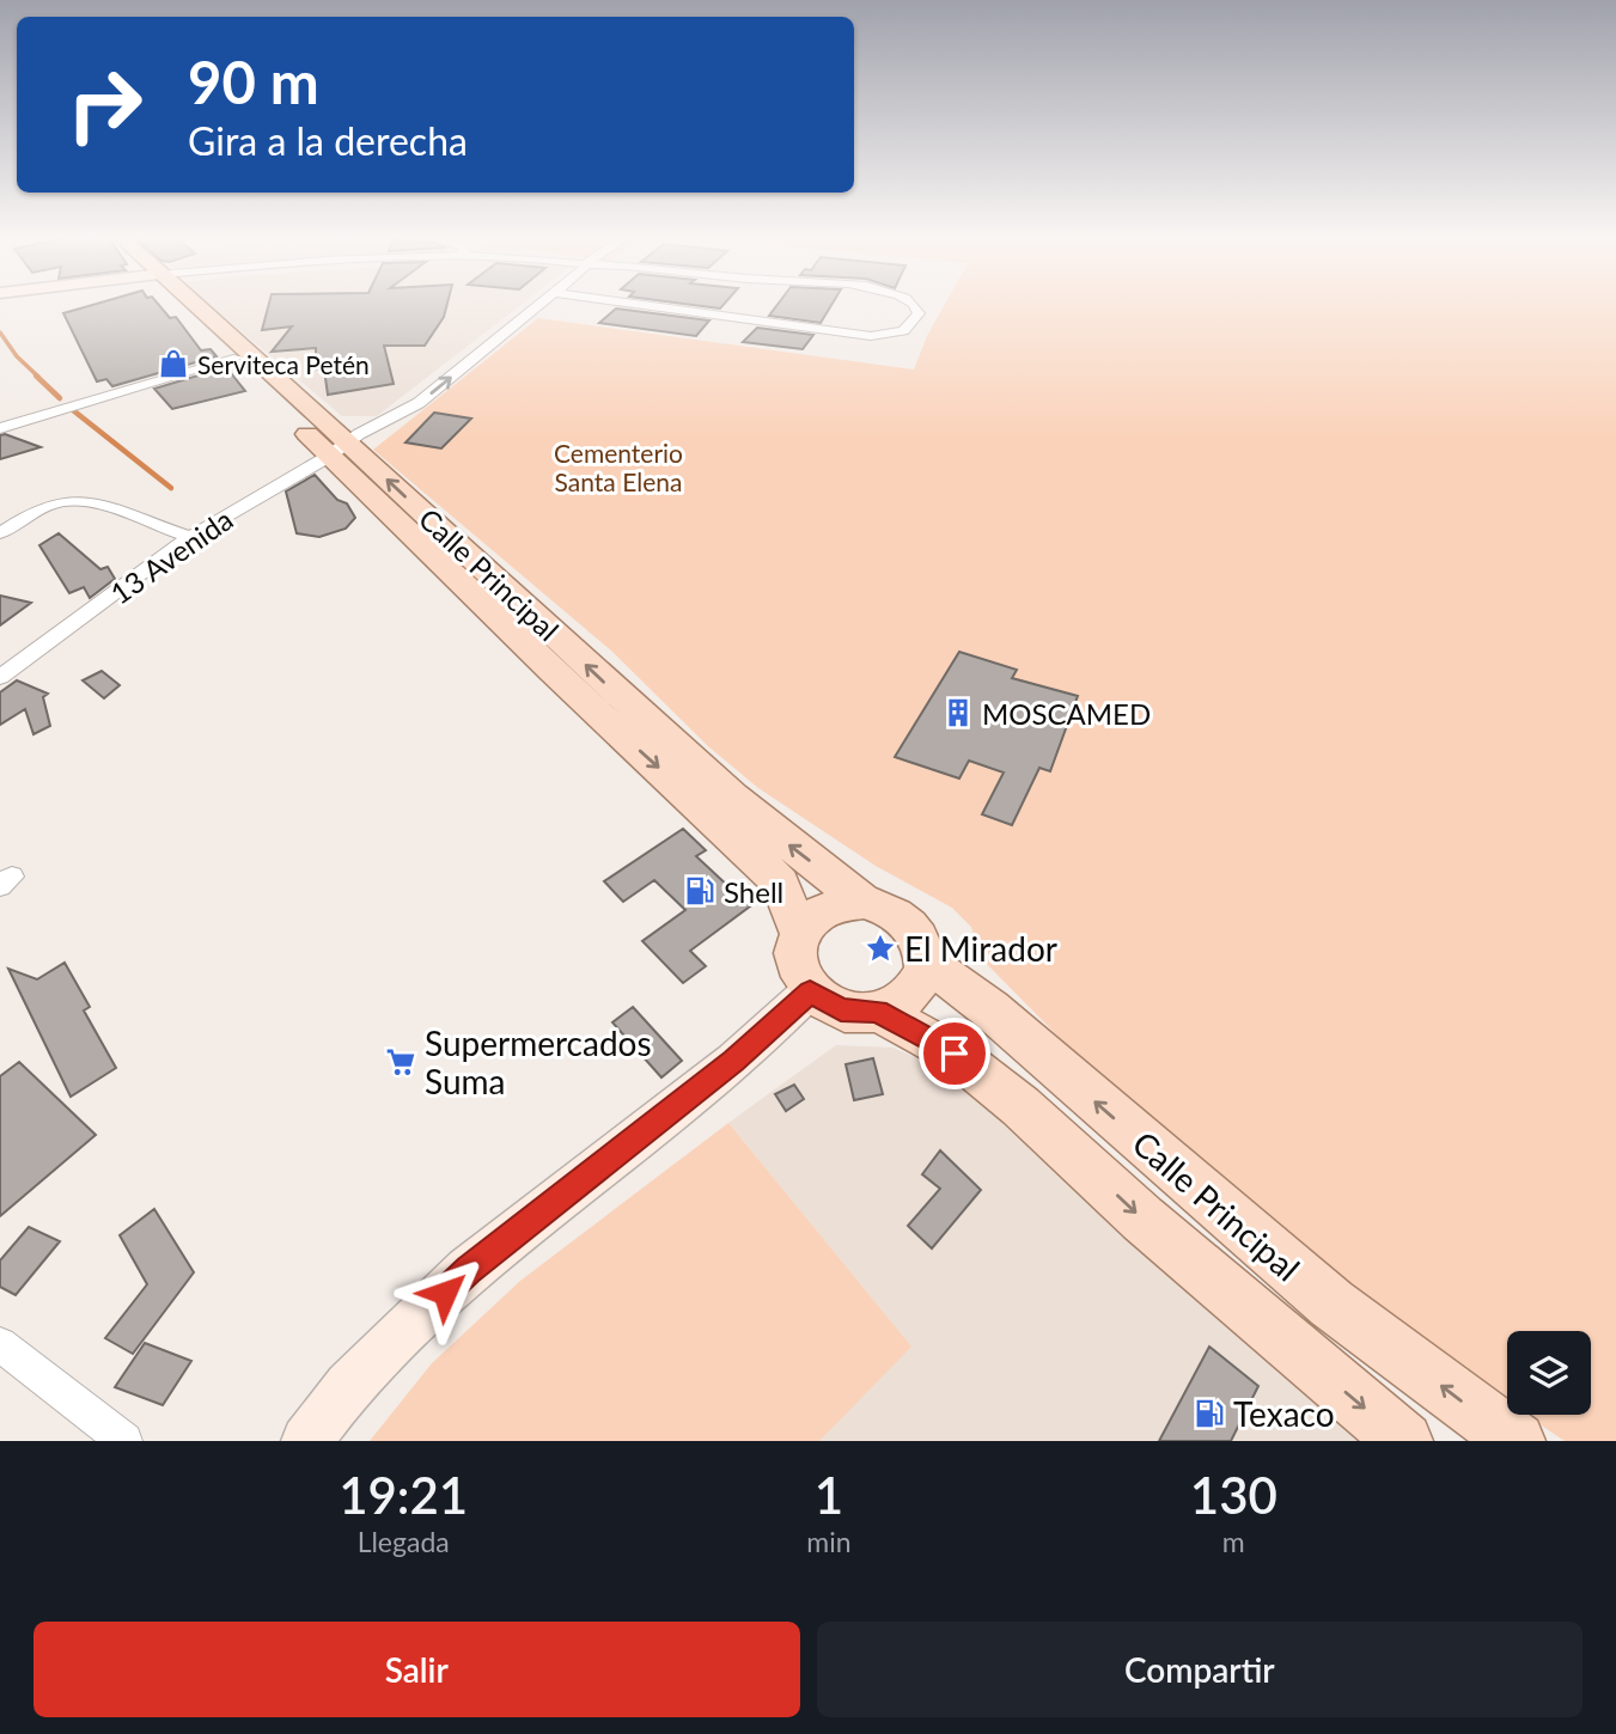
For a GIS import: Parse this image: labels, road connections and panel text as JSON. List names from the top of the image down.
{
  "streets": {
    "main road": ["Calle Principal"],
    "street": ["13 Avenida"]
  },
  "crossings": [
    ["13 Avenida", "Calle Principal"]
  ],
  "one_way": ["13 Avenida"],
  "parks": ["Cementerio Santa Elena"],
  "places": {
    "shop": ["Serviteca Petén"],
    "building": ["MOSCAMED"],
    "fuel station": ["Shell", "Texaco"],
    "place": ["El Mirador"],
    "supermarket": ["Supermercados Suma"]
  },
  "page": {
    "turn": ["90 m", "Gira a la derecha"],
    "eta": [
      "19:21",
      "Llegada",
      "1",
      "min",
      "130",
      "m"
    ],
    "buttons": ["Salir", "Compartir"]
  }
}
